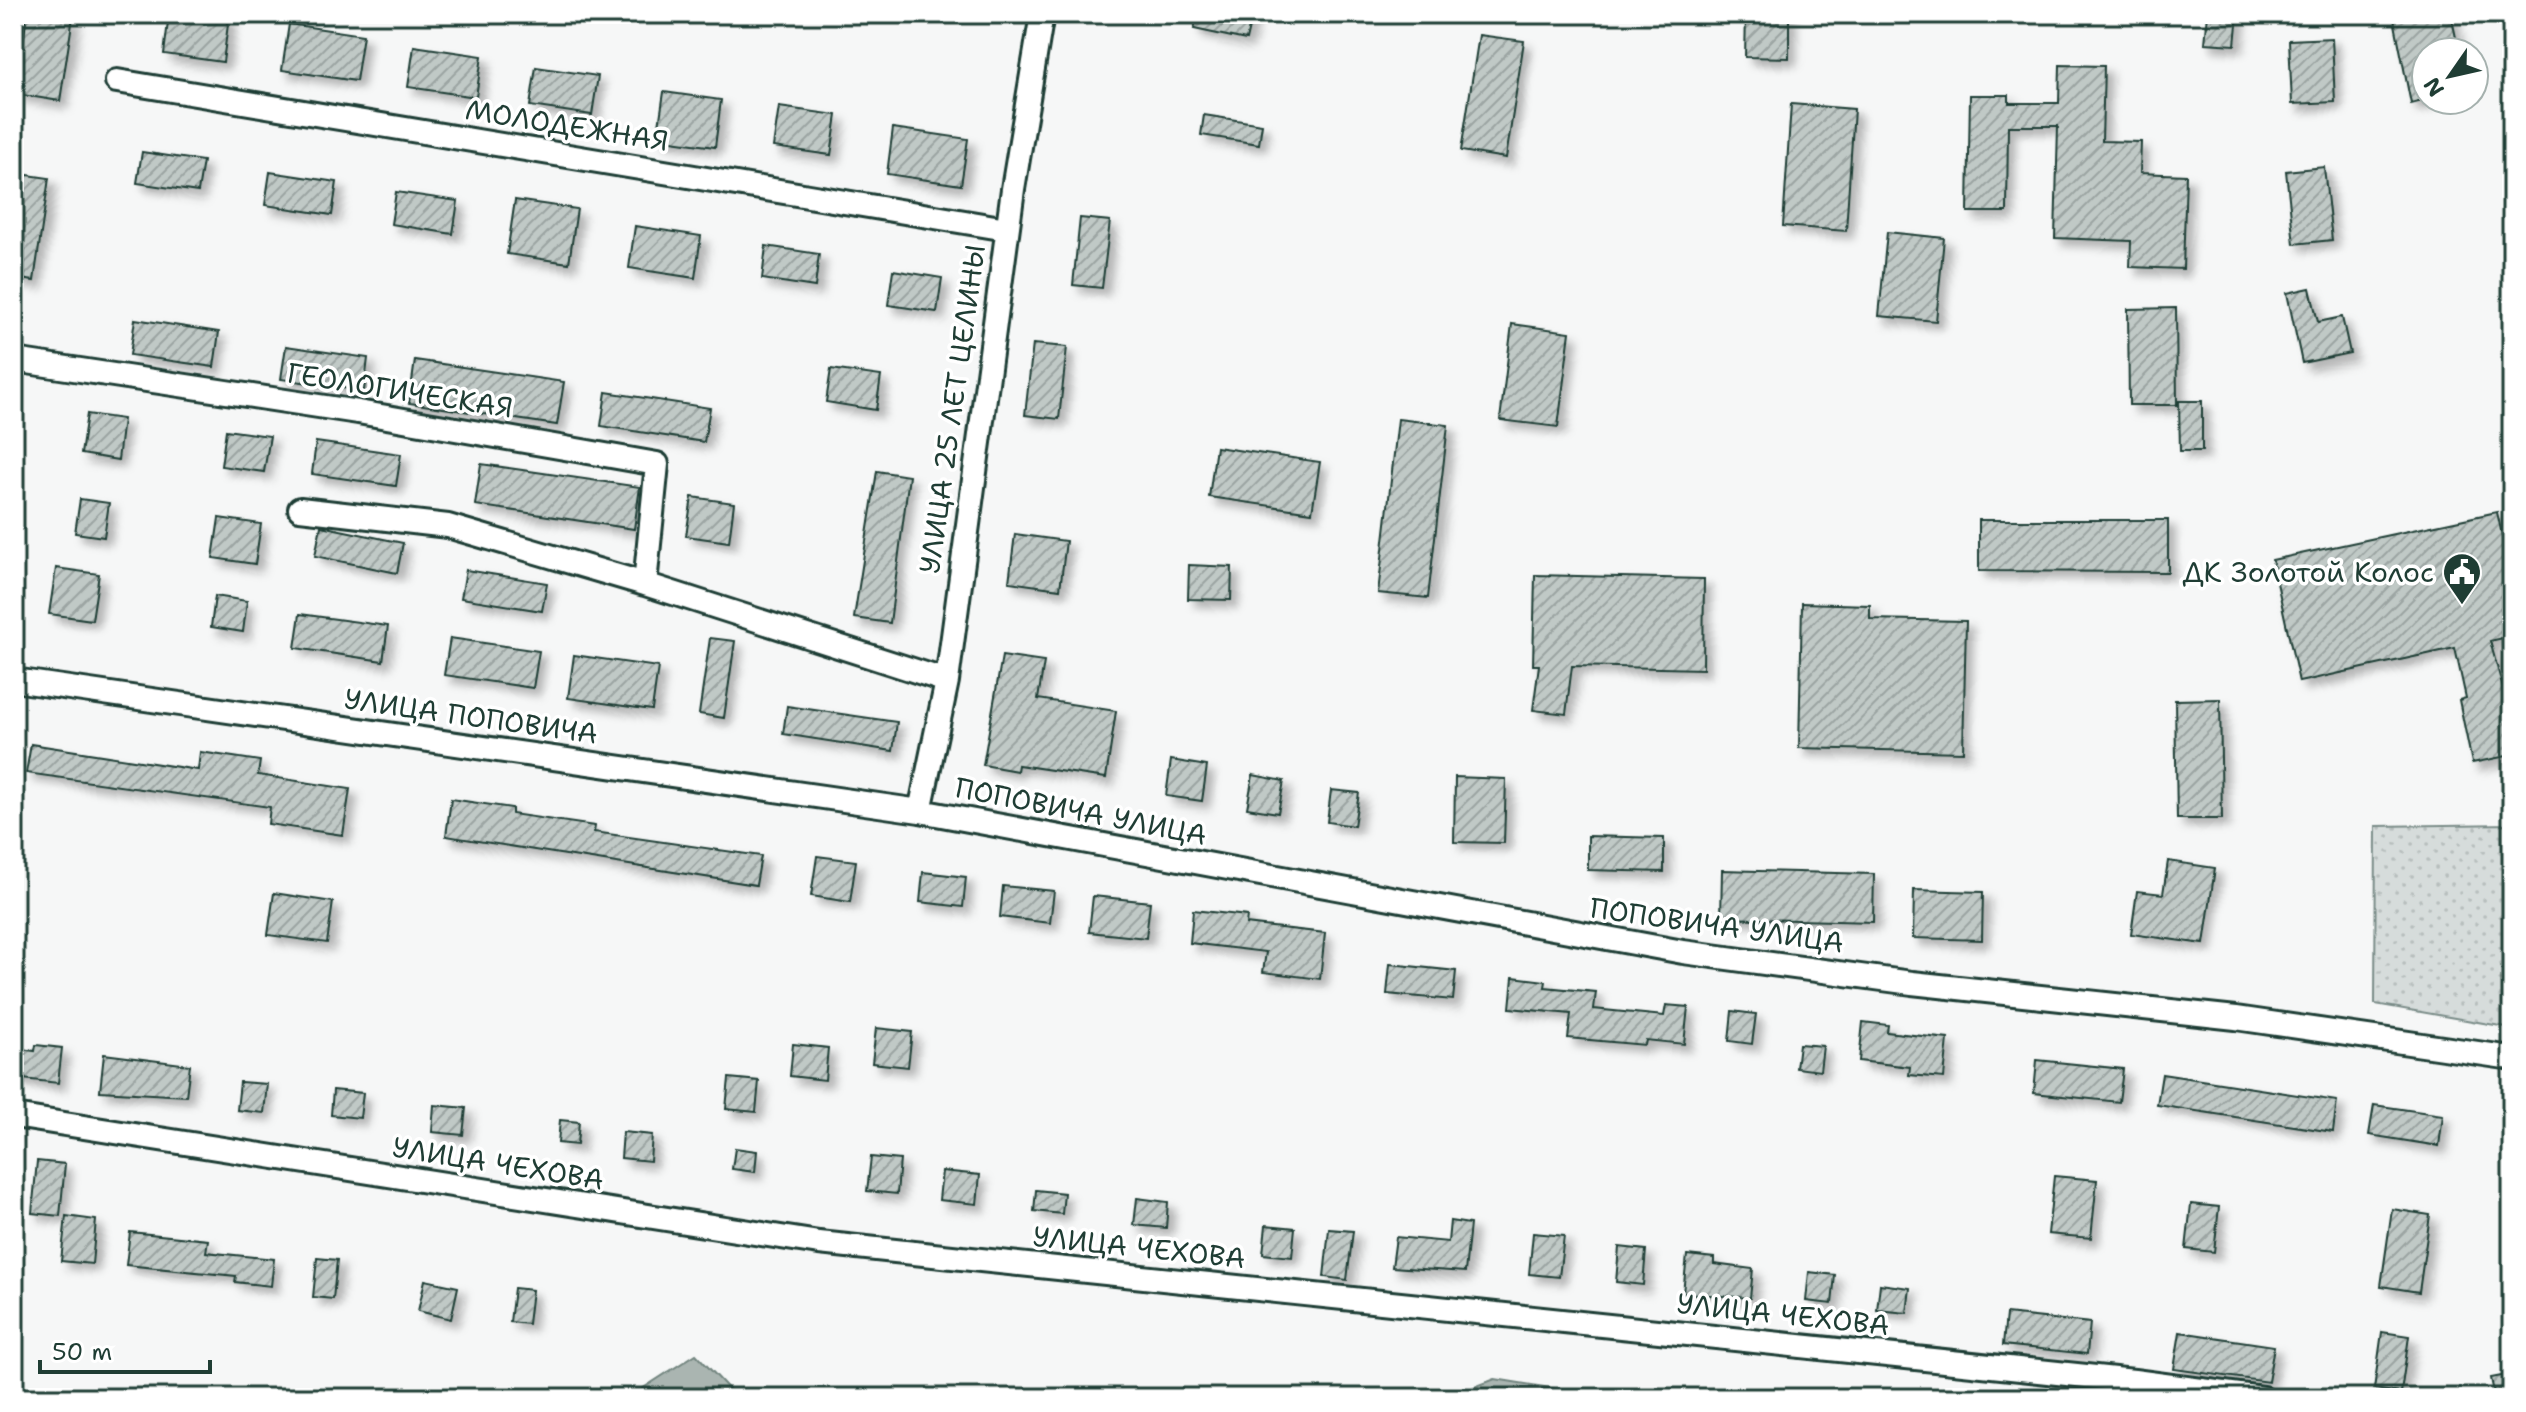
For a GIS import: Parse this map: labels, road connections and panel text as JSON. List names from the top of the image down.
{
  "streets": {
    "street": [
      "МОЛОДЕЖНАЯ",
      "ГЕОЛОГИЧЕСКАЯ",
      "УЛИЦА 25 ЛЕТ ЦЕЛИНЫ",
      "УЛИЦА ПОПОВИЧА",
      "ПОПОВИЧА УЛИЦА",
      "УЛИЦА ЧЕХОВА"
    ]
  },
  "crossings": [
    ["МОЛОДЕЖНАЯ", "УЛИЦА 25 ЛЕТ ЦЕЛИНЫ"],
    ["УЛИЦА 25 ЛЕТ ЦЕЛИНЫ", "УЛИЦА ПОПОВИЧА"],
    ["УЛИЦА 25 ЛЕТ ЦЕЛИНЫ", "ПОПОВИЧА УЛИЦА"],
    ["УЛИЦА ПОПОВИЧА", "ПОПОВИЧА УЛИЦА"]
  ],
  "places": {
    "public building": ["ДК Золотой Колос"]
  },
  "scale_bar": "50 m",
  "north": "bottom left"
}
